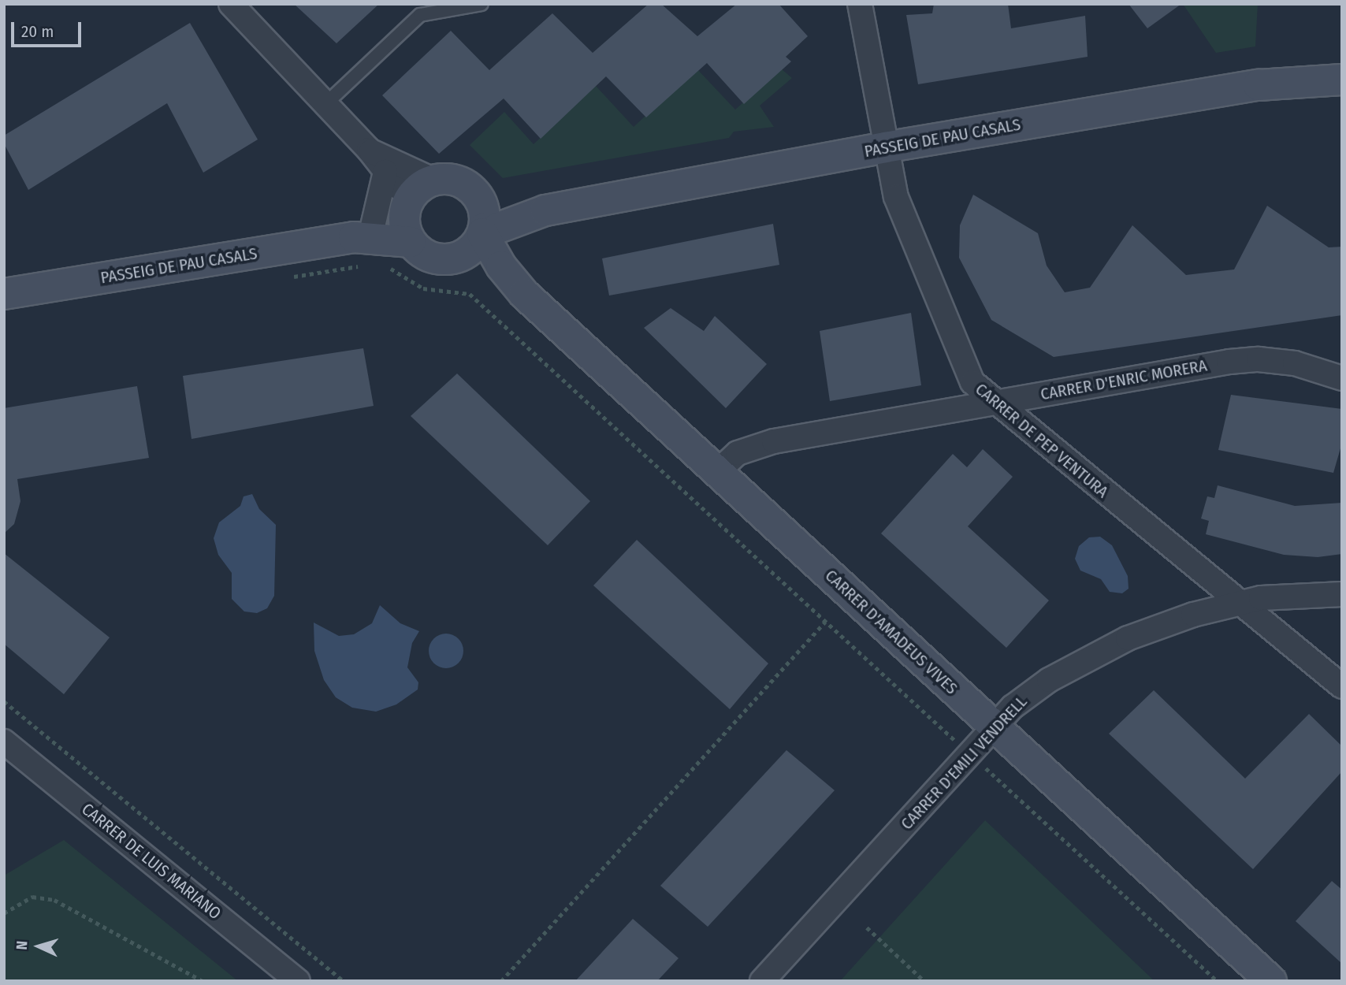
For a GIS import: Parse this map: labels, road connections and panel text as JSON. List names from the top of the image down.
{
  "streets": {
    "street": [
      "PASSEIG DE PAU CASALS",
      "CARRER D'ENRIC MORERA",
      "CARRER DE PEP VENTURA",
      "CARRER D'AMADEUS VIVES",
      "CARRER D'EMILI VENDRELL",
      "CARRER DE LUIS MARIANO"
    ]
  },
  "crossings": [
    ["PASSEIG DE PAU CASALS", "CARRER DE PEP VENTURA"],
    ["PASSEIG DE PAU CASALS", "CARRER D'AMADEUS VIVES"],
    ["CARRER D'ENRIC MORERA", "CARRER DE PEP VENTURA"],
    ["CARRER D'ENRIC MORERA", "CARRER D'AMADEUS VIVES"],
    ["CARRER DE PEP VENTURA", "CARRER D'EMILI VENDRELL"],
    ["CARRER D'AMADEUS VIVES", "CARRER D'EMILI VENDRELL"]
  ],
  "scale_bar": "20 m",
  "north": "left"
}
